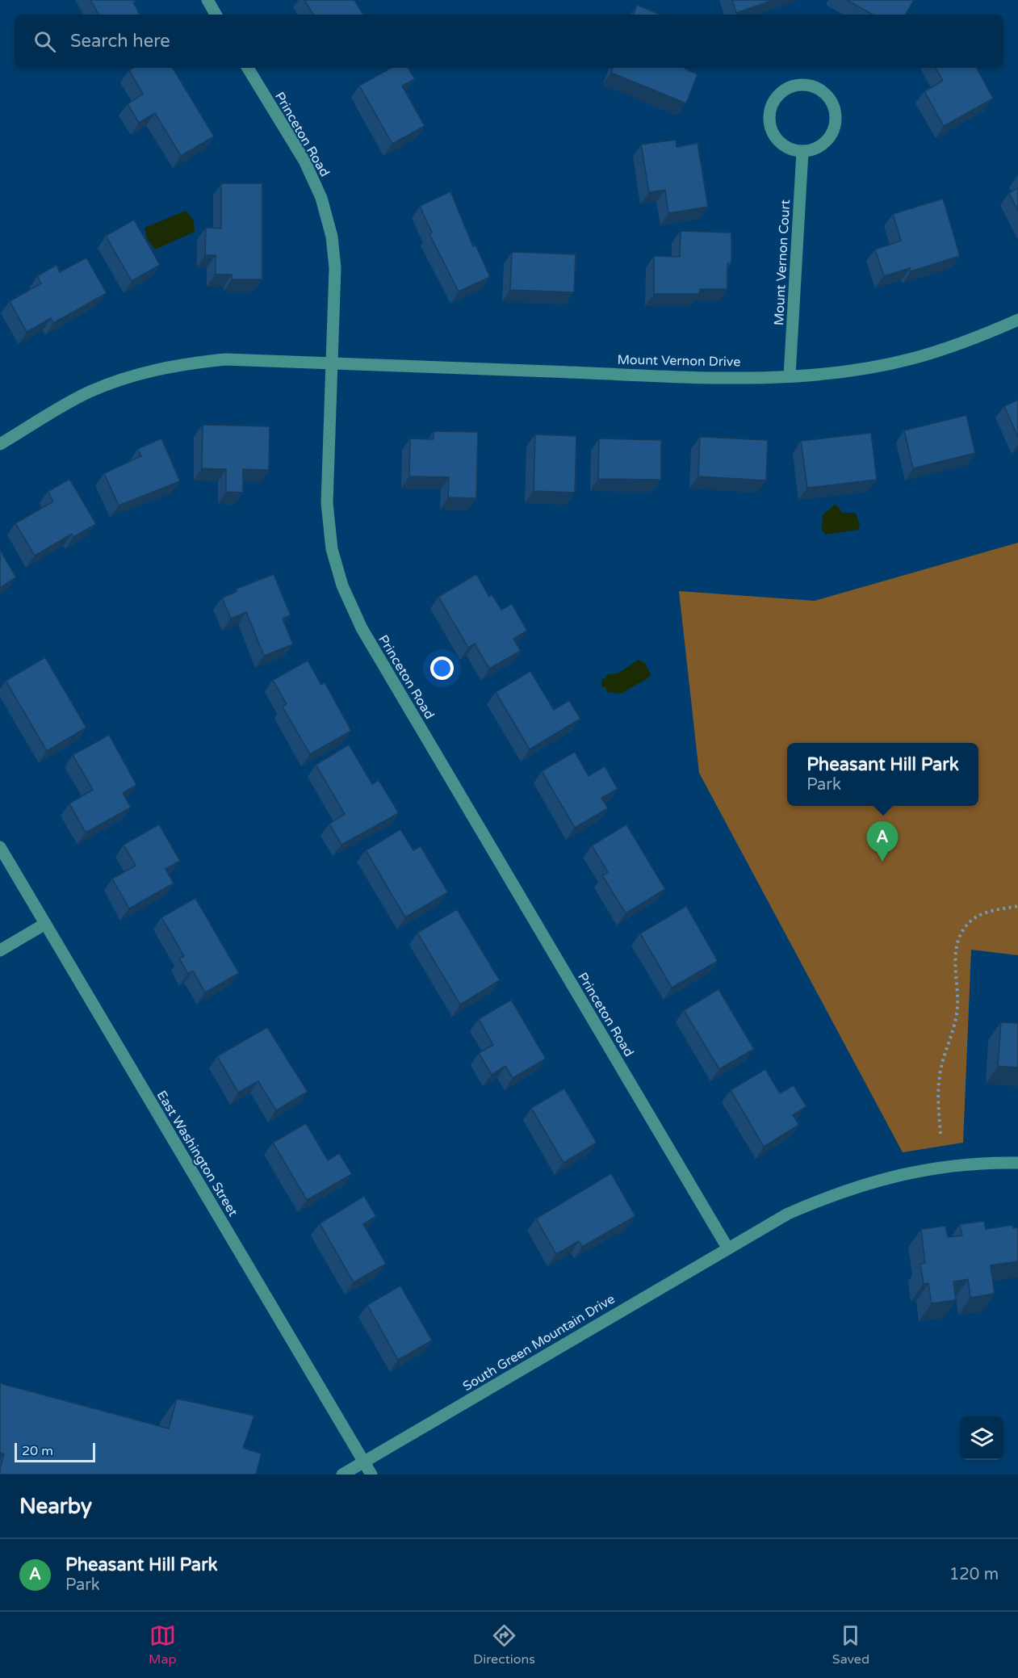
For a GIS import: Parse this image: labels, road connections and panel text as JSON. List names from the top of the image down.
{
  "streets": {
    "street": [
      "Princeton Road",
      "Mount Vernon Court",
      "Mount Vernon Drive",
      "East Washington Street",
      "South Green Mountain Drive"
    ]
  },
  "crossings": [
    ["Princeton Road", "Mount Vernon Drive"],
    ["Princeton Road", "South Green Mountain Drive"],
    ["Mount Vernon Court", "Mount Vernon Drive"],
    ["East Washington Street", "South Green Mountain Drive"]
  ],
  "scale_bar": "20 m",
  "page": {
    "search": "Search here",
    "popup": ["Pheasant Hill Park", "Park"],
    "pins": "A",
    "scale": "20 m",
    "heading": "Nearby",
    "list": [
      {
        "mark": "A",
        "name": "Pheasant Hill Park",
        "note": "Park",
        "value": "120 m"
      }
    ],
    "nav": ["Map", "Directions", "Saved"]
  }
}
